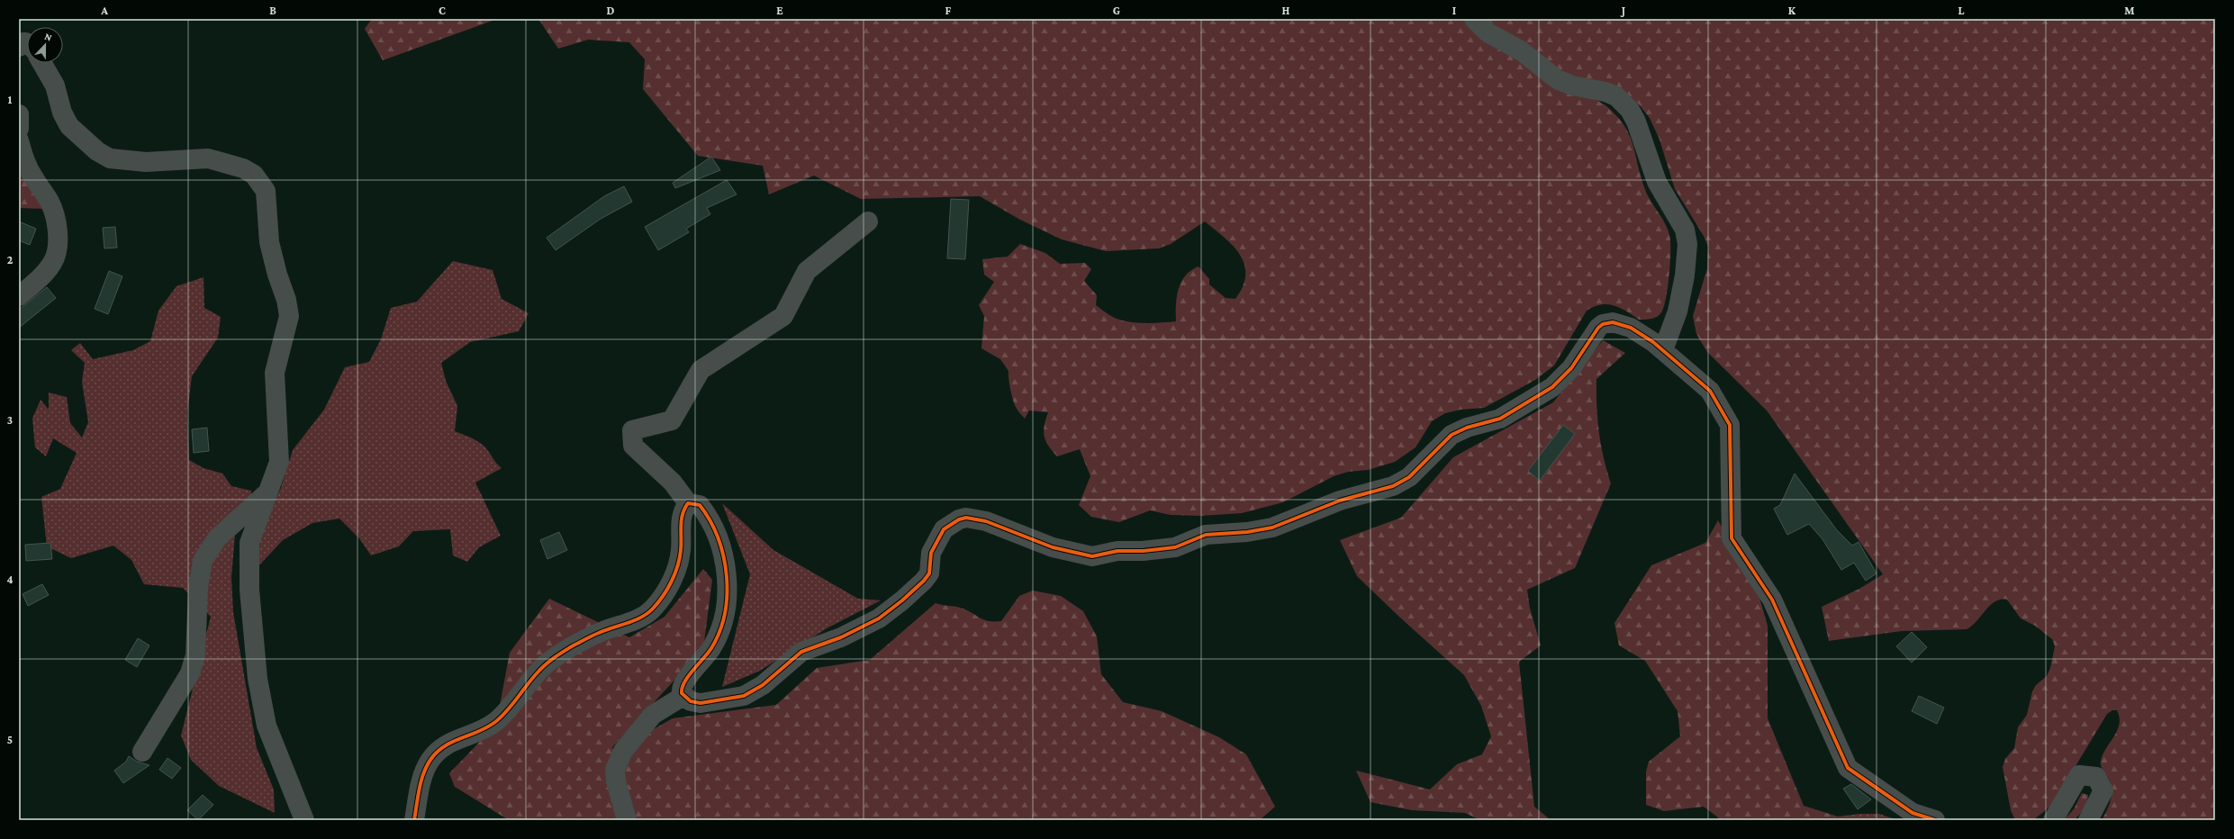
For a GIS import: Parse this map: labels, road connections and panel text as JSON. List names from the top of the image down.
{
  "north": "top",
  "grid": {
    "columns": [
      "A",
      "B",
      "C",
      "D",
      "E",
      "F",
      "G",
      "H",
      "I",
      "J",
      "K",
      "L",
      "M"
    ],
    "rows": [
      "1",
      "2",
      "3",
      "4",
      "5"
    ]
  }
}
